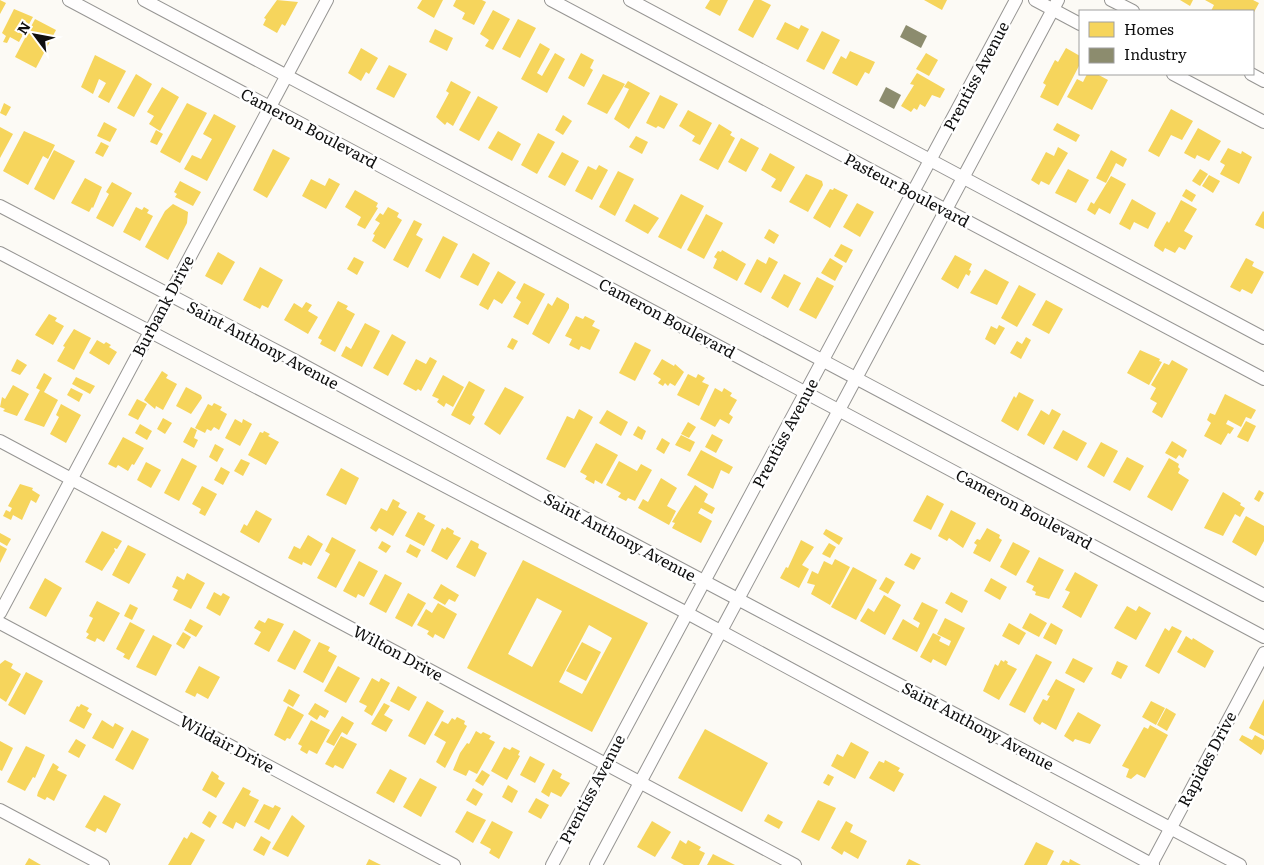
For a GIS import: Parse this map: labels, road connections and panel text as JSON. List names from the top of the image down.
{
  "streets": {
    "street": [
      "Prentiss Avenue",
      "Cameron Boulevard",
      "Pasteur Boulevard",
      "Burbank Drive",
      "Saint Anthony Avenue",
      "Wilton Drive",
      "Wildair Drive",
      "Rapides Drive"
    ]
  },
  "crossings": [
    ["Prentiss Avenue", "Cameron Boulevard"],
    ["Prentiss Avenue", "Pasteur Boulevard"],
    ["Prentiss Avenue", "Saint Anthony Avenue"],
    ["Prentiss Avenue", "Wilton Drive"],
    ["Cameron Boulevard", "Burbank Drive"],
    ["Burbank Drive", "Saint Anthony Avenue"],
    ["Burbank Drive", "Wilton Drive"],
    ["Saint Anthony Avenue", "Rapides Drive"]
  ],
  "legend": ["Homes", "Industry"],
  "north": "top left"
}
